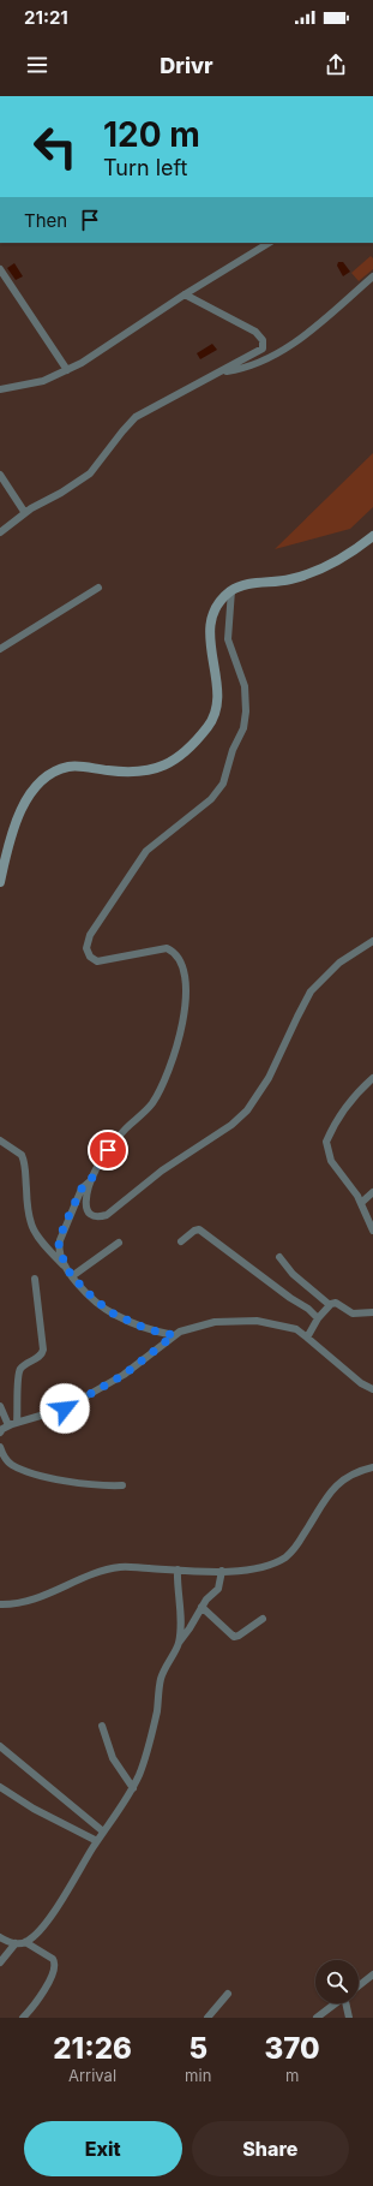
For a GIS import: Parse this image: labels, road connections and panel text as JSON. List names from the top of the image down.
{
  "page": {
    "status": "21:21",
    "header": "Drivr",
    "turn": ["120 m", "Turn left"],
    "then": "Then",
    "eta": [
      "21:26",
      "Arrival",
      "5",
      "min",
      "370",
      "m"
    ],
    "buttons": ["Exit", "Share"]
  }
}
